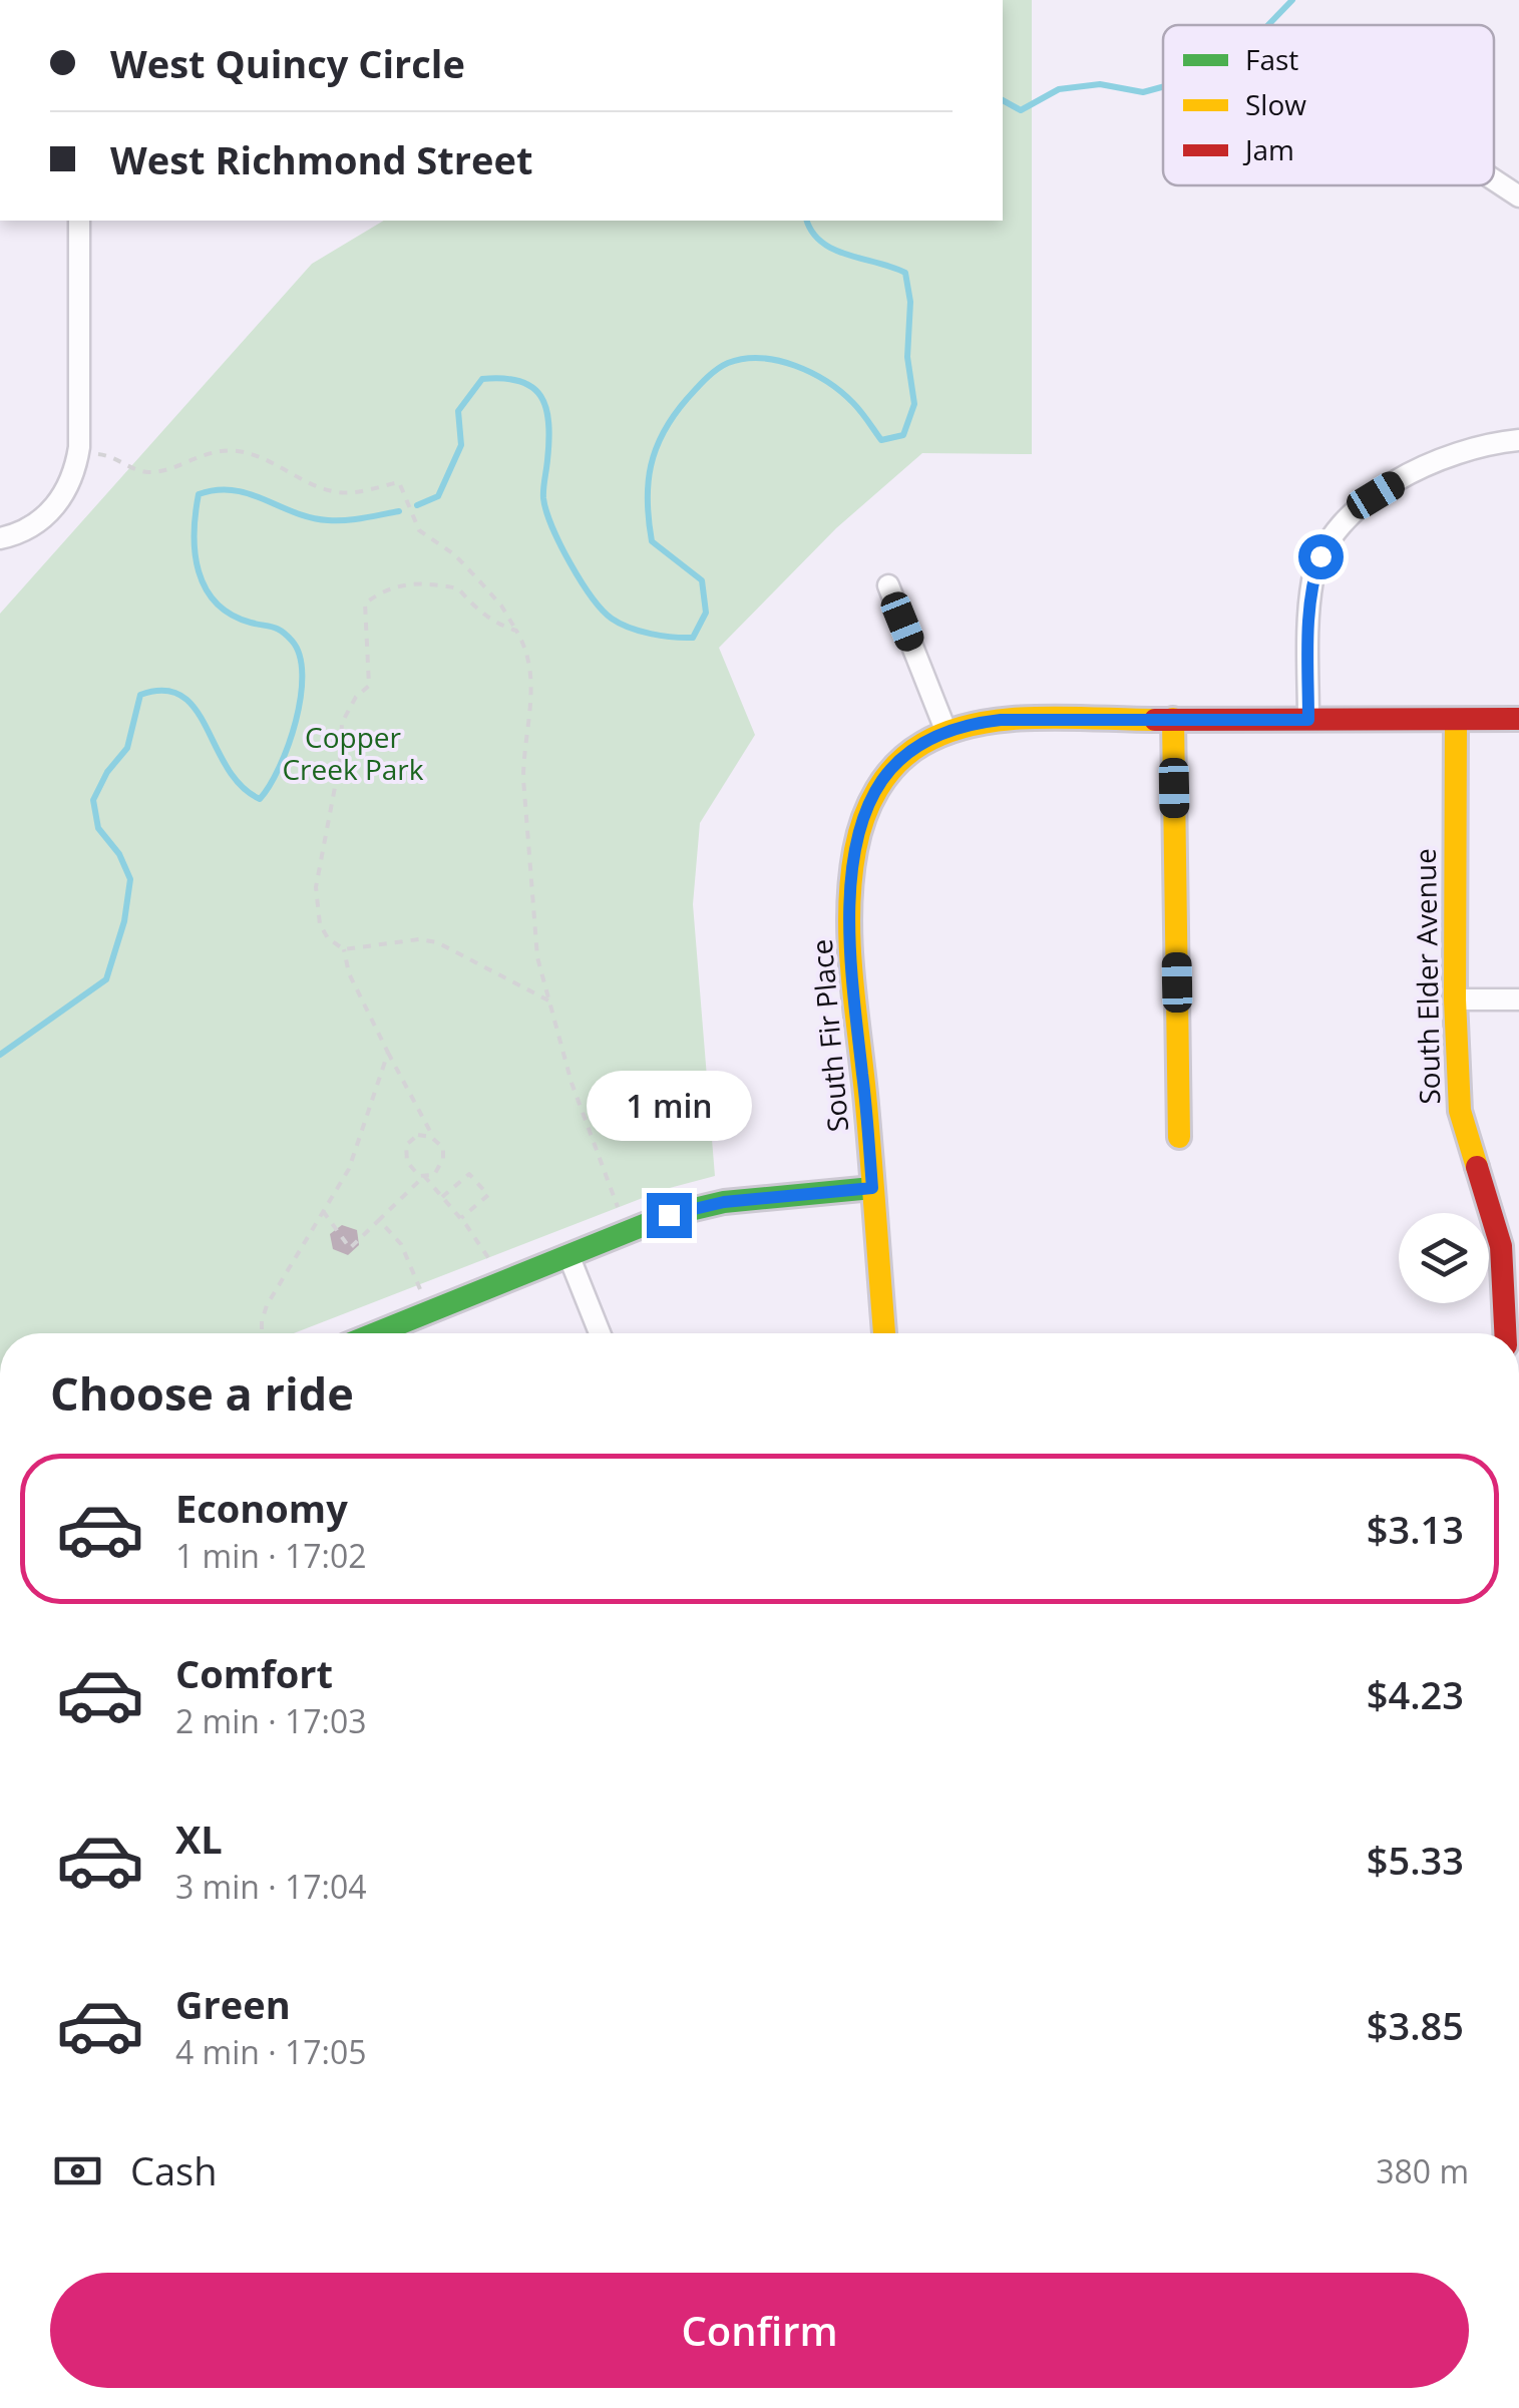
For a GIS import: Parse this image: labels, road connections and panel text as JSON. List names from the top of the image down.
{
  "streets": {
    "street": ["South Elder Avenue", "South Fir Place"]
  },
  "parks": ["Copper Creek Park"],
  "legend": ["Fast", "Slow", "Jam"],
  "page": {
    "banner": ["West Quincy Circle", "West Richmond Street"],
    "bubble": "1 min",
    "heading": "Choose a ride",
    "list": [
      {
        "name": "Economy",
        "note": "1 min · 17:02",
        "value": "$3.13"
      },
      {
        "name": "Comfort",
        "note": "2 min · 17:03",
        "value": "$4.23"
      },
      {
        "name": "XL",
        "note": "3 min · 17:04",
        "value": "$5.33"
      },
      {
        "name": "Green",
        "note": "4 min · 17:05",
        "value": "$3.85"
      }
    ],
    "pay": ["Cash", "380 m"],
    "buttons": "Confirm"
  }
}
